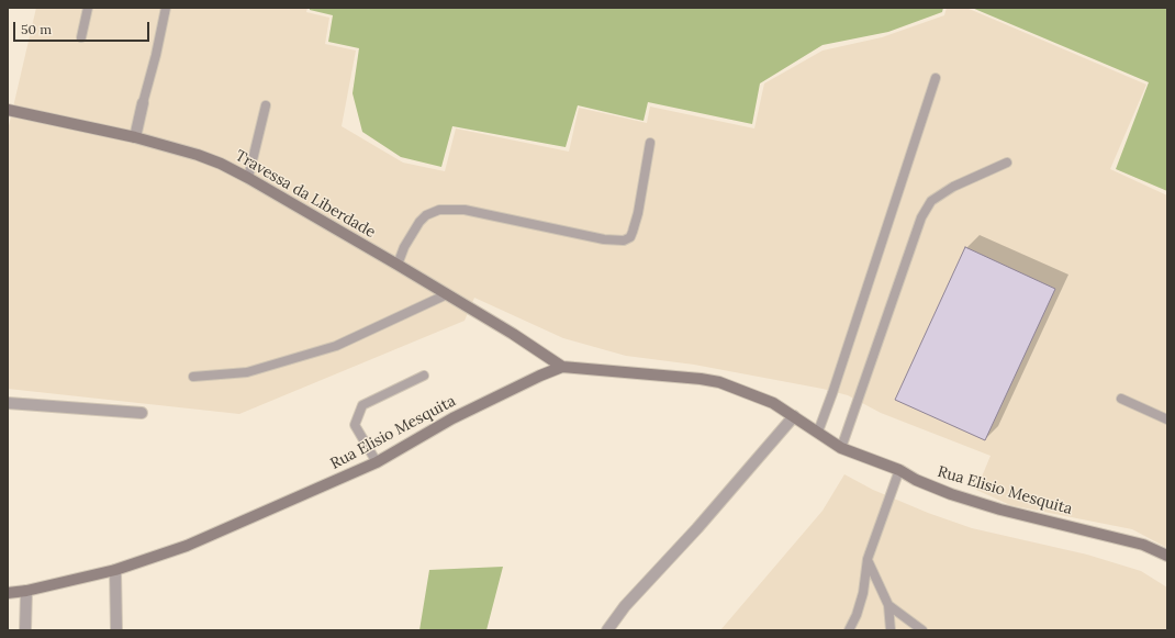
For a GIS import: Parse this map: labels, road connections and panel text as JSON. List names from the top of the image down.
{
  "streets": {
    "street": ["Travessa da Liberdade", "Rua Elisio Mesquita"]
  },
  "crossings": [
    ["Travessa da Liberdade", "Rua Elisio Mesquita"]
  ],
  "scale_bar": "50 m"
}
